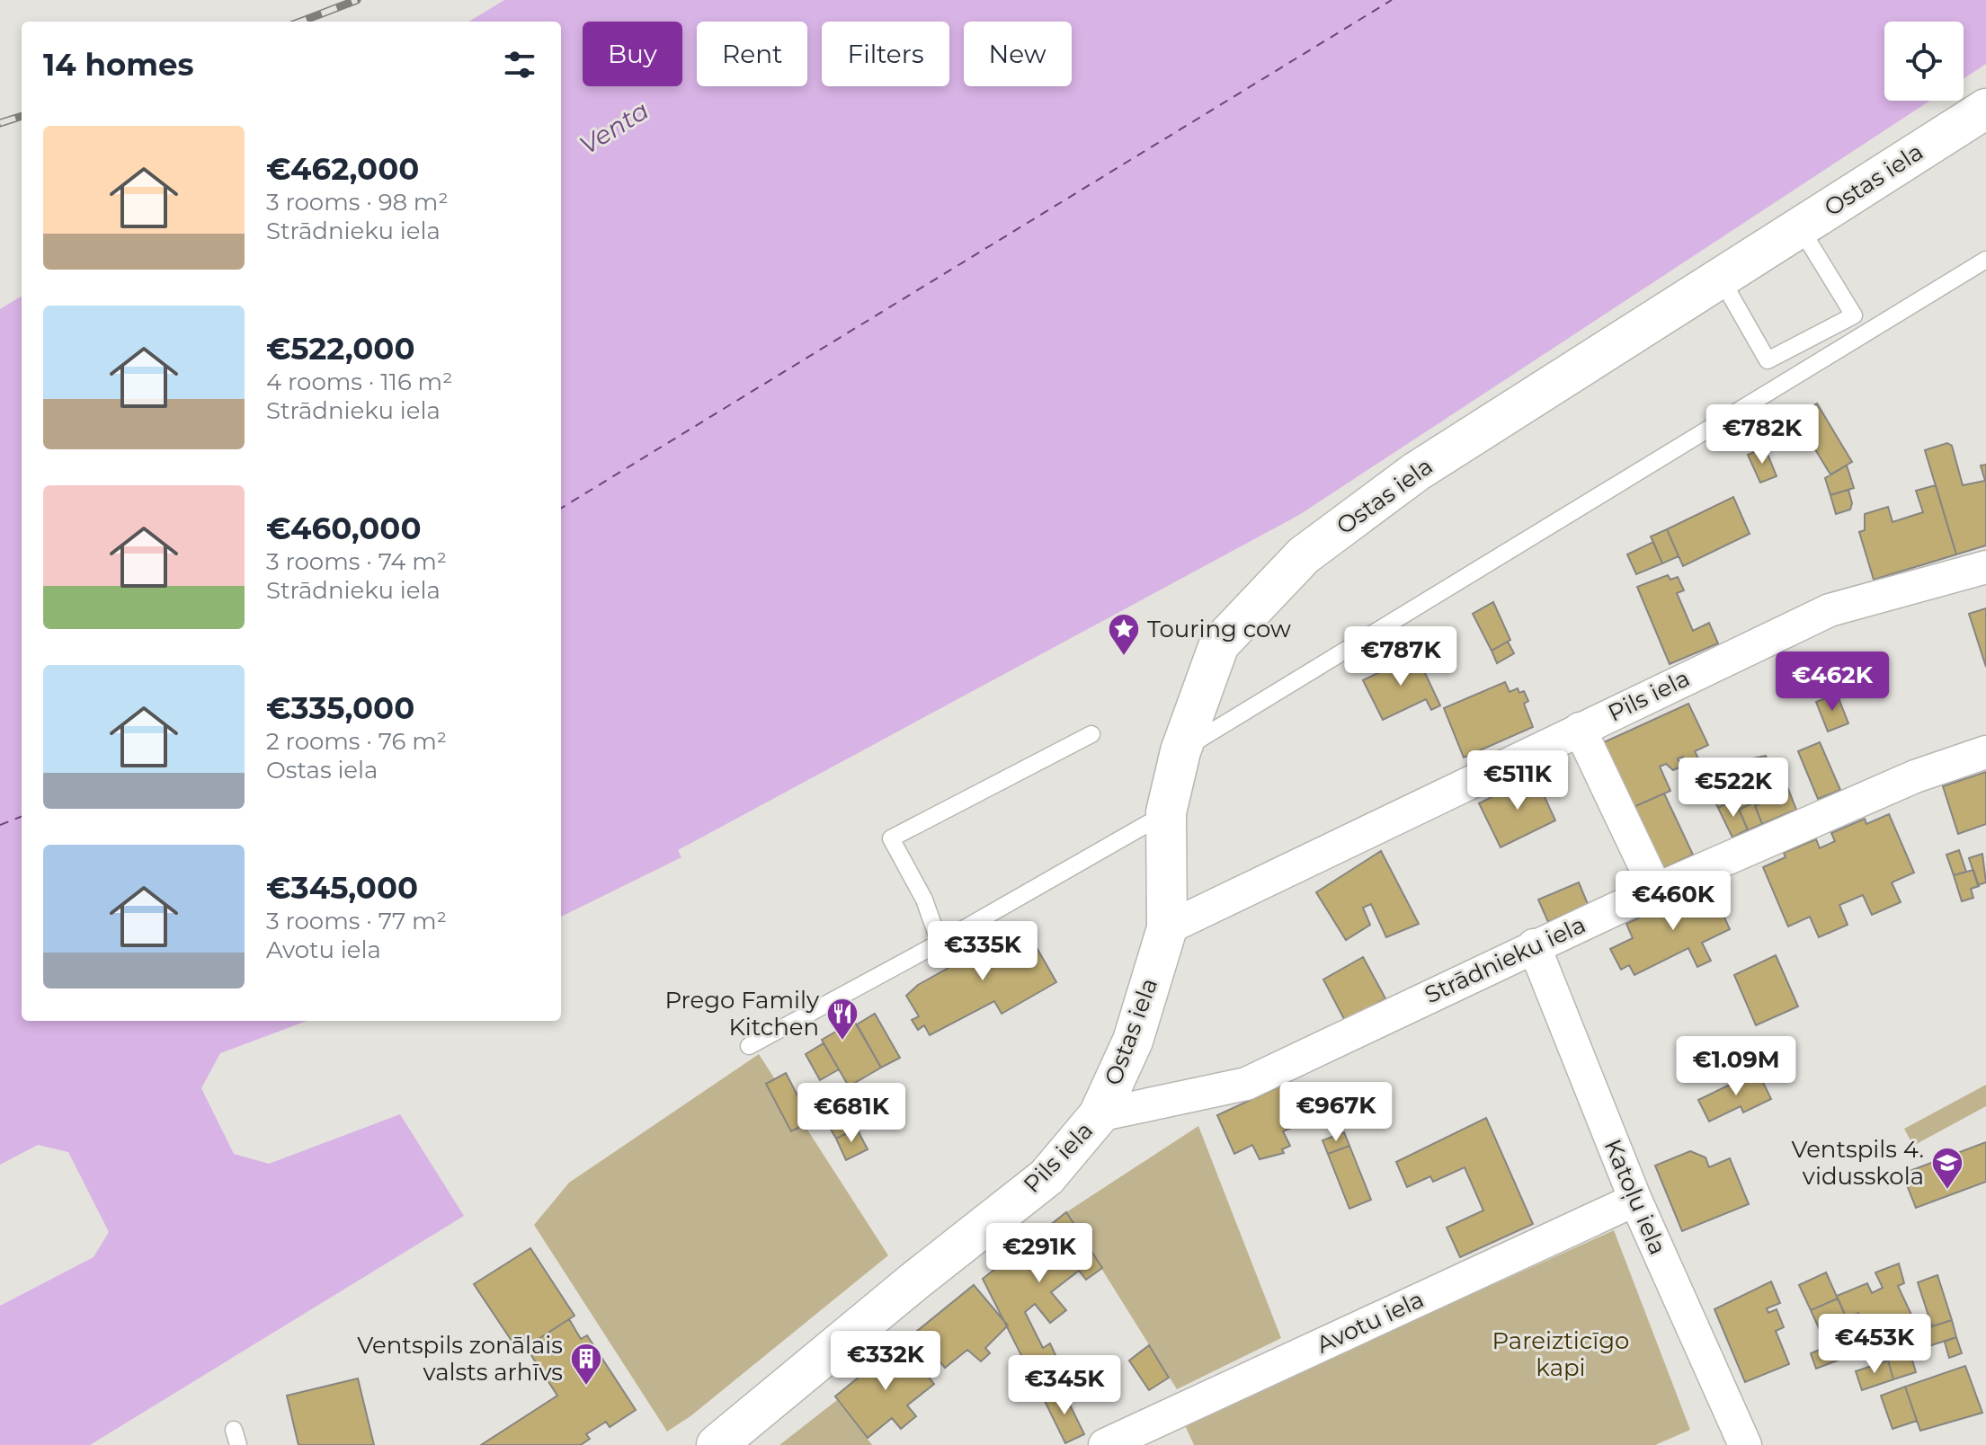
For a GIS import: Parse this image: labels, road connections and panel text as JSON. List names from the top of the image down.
{
  "streets": {
    "street": [
      "Ostas iela",
      "Pils iela",
      "Strādnieku iela",
      "Katoļu iela",
      "Avotu iela"
    ]
  },
  "crossings": [
    ["Ostas iela", "Pils iela"],
    ["Ostas iela", "Strādnieku iela"],
    ["Pils iela", "Strādnieku iela"],
    ["Strādnieku iela", "Katoļu iela"],
    ["Katoļu iela", "Avotu iela"]
  ],
  "water": ["Venta"],
  "parks": ["Pareizticīgo kapi"],
  "places": {
    "place": ["Touring cow"],
    "restaurant": ["Prego Family Kitchen"],
    "school or university": ["Ventspils 4. vidusskola"],
    "building": ["Ventspils zonālais valsts arhīvs"]
  },
  "page": {
    "chip": [
      "Buy",
      "Rent",
      "Filters",
      "New"
    ],
    "heading": "14 homes",
    "list": [
      {
        "name": "€462,000",
        "note": "3 rooms · 98 m² · Strādnieku iela"
      },
      {
        "name": "€522,000",
        "note": "4 rooms · 116 m² · Strādnieku iela"
      },
      {
        "name": "€460,000",
        "note": "3 rooms · 74 m² · Strādnieku iela"
      },
      {
        "name": "€335,000",
        "note": "2 rooms · 76 m² · Ostas iela"
      },
      {
        "name": "€345,000",
        "note": "3 rooms · 77 m² · Avotu iela"
      }
    ],
    "price": [
      "€782K",
      "€787K",
      "€462K",
      "€511K",
      "€522K",
      "€460K",
      "€335K",
      "€1.09M",
      "€967K",
      "€681K",
      "€291K",
      "€453K",
      "€332K",
      "€345K"
    ]
  }
}
